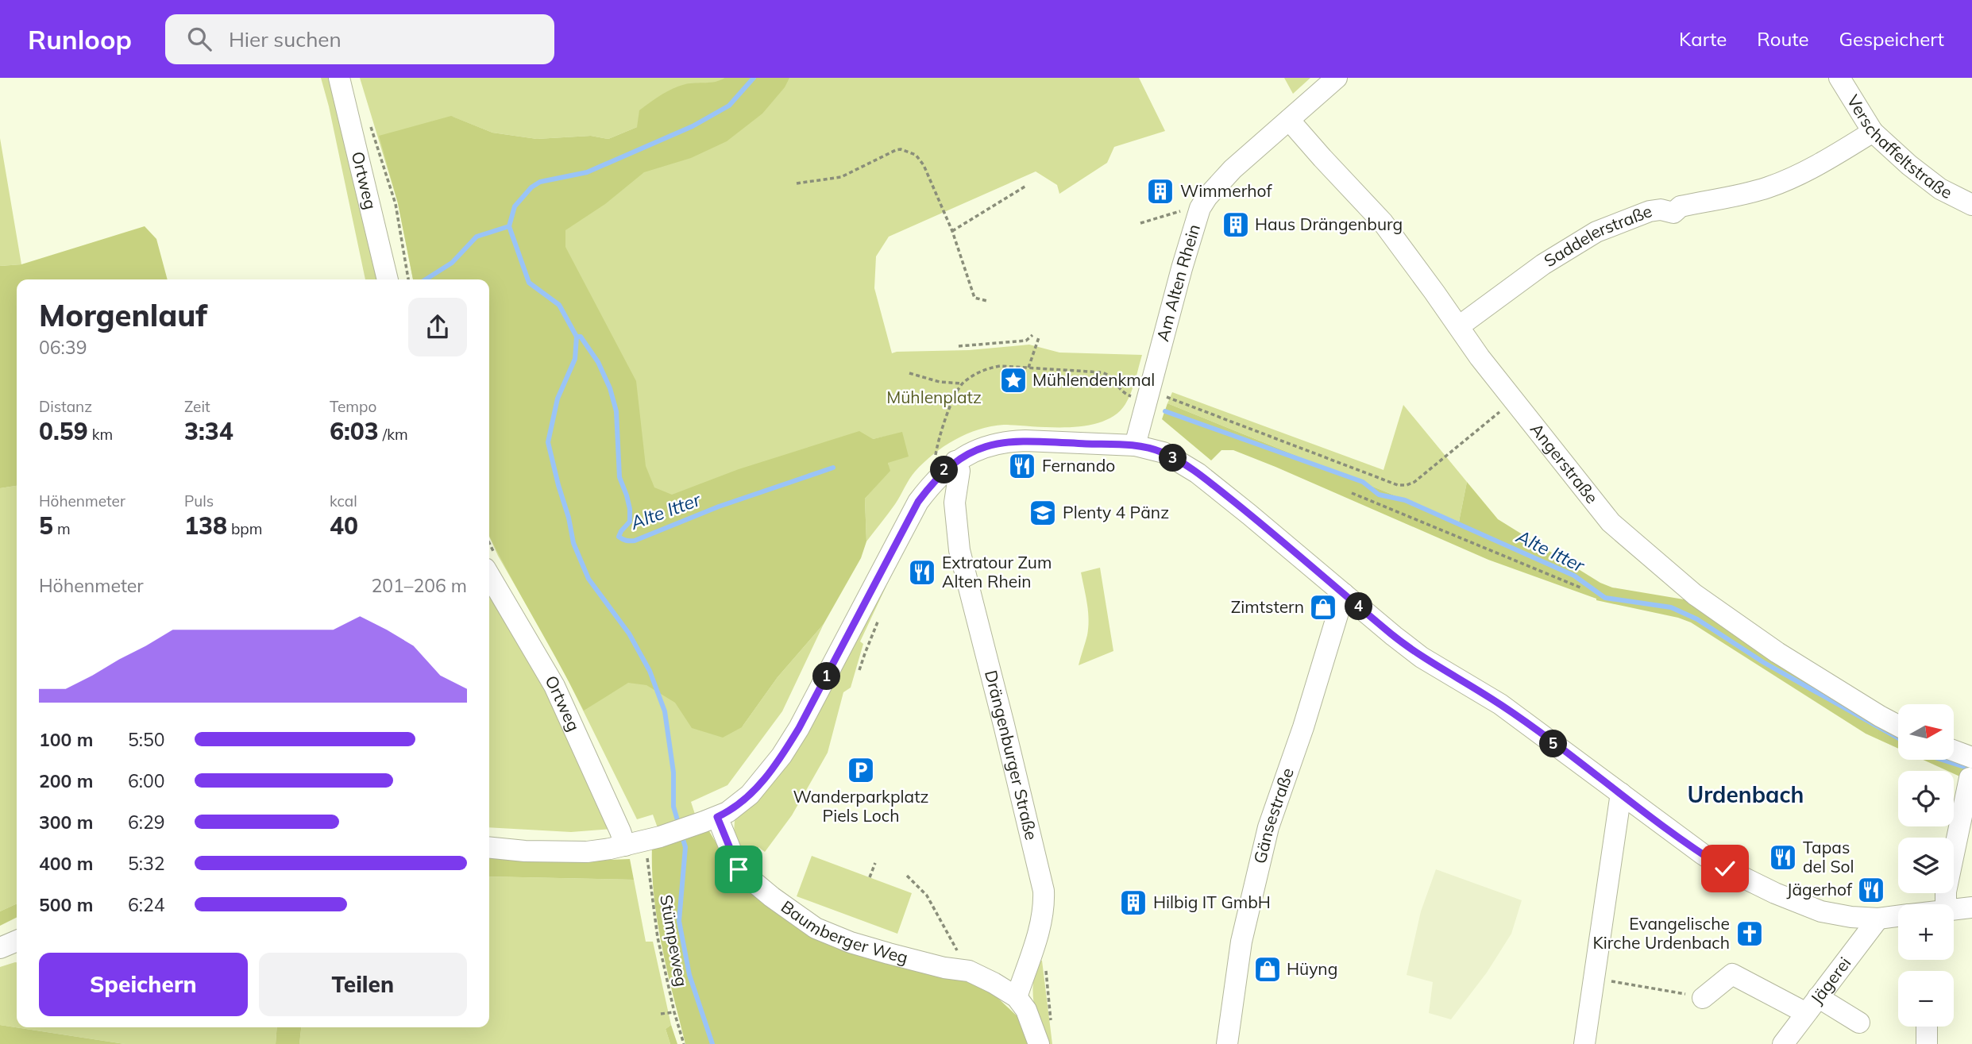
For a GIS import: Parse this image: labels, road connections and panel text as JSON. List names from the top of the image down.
{
  "streets": {
    "street": [
      "Verschaffeltstraße",
      "Ortweg",
      "Saddelerstraße",
      "Am Alten Rhein",
      "Angerstraße",
      "Drängenburger Straße",
      "Gänsestraße",
      "Baumberger Weg",
      "Jägerei"
    ],
    "path": ["Stümpeweg"]
  },
  "crossings": [
    ["Verschaffeltstraße", "Saddelerstraße"],
    ["Ortweg", "Stümpeweg"],
    ["Saddelerstraße", "Angerstraße"],
    ["Am Alten Rhein", "Angerstraße"],
    ["Drängenburger Straße", "Baumberger Weg"]
  ],
  "districts": ["Urdenbach"],
  "water": ["Alte Itter"],
  "parks": ["Mühlenplatz"],
  "places": {
    "building": ["Wimmerhof", "Haus Drängenburg", "Hilbig IT GmbH"],
    "place": ["Mühlendenkmal"],
    "restaurant": [
      "Fernando",
      "Extratour Zum Alten Rhein",
      "Tapas del Sol",
      "Jägerhof"
    ],
    "school or university": ["Plenty 4 Pänz"],
    "shop": ["Zimtstern", "Hüyng"],
    "parking": ["Wanderparkplatz Piels Loch"],
    "church": ["Evangelische Kirche Urdenbach"]
  },
  "north": "right",
  "page": {
    "header": "Runloop",
    "search": "Hier suchen",
    "nav": ["Karte", "Route", "Gespeichert"],
    "heading": ["Morgenlauf", "06:39"],
    "stats": [
      ["Distanz", "0.59 km"],
      ["Zeit", "3:34"],
      ["Tempo", "6:03 /km"],
      ["Höhenmeter", "5 m"],
      ["Puls", "138 bpm"],
      ["kcal", "40"]
    ],
    "pins": [
      "3",
      "2",
      "4",
      "1",
      "5"
    ],
    "chart": ["Höhenmeter", "201–206 m"],
    "map_buttons": ["+", "−"],
    "list": [
      {
        "name": "100 m",
        "note": "5:50"
      },
      {
        "name": "200 m",
        "note": "6:00"
      },
      {
        "name": "300 m",
        "note": "6:29"
      },
      {
        "name": "400 m",
        "note": "5:32"
      },
      {
        "name": "500 m",
        "note": "6:24"
      }
    ],
    "buttons": ["Speichern", "Teilen"]
  }
}
